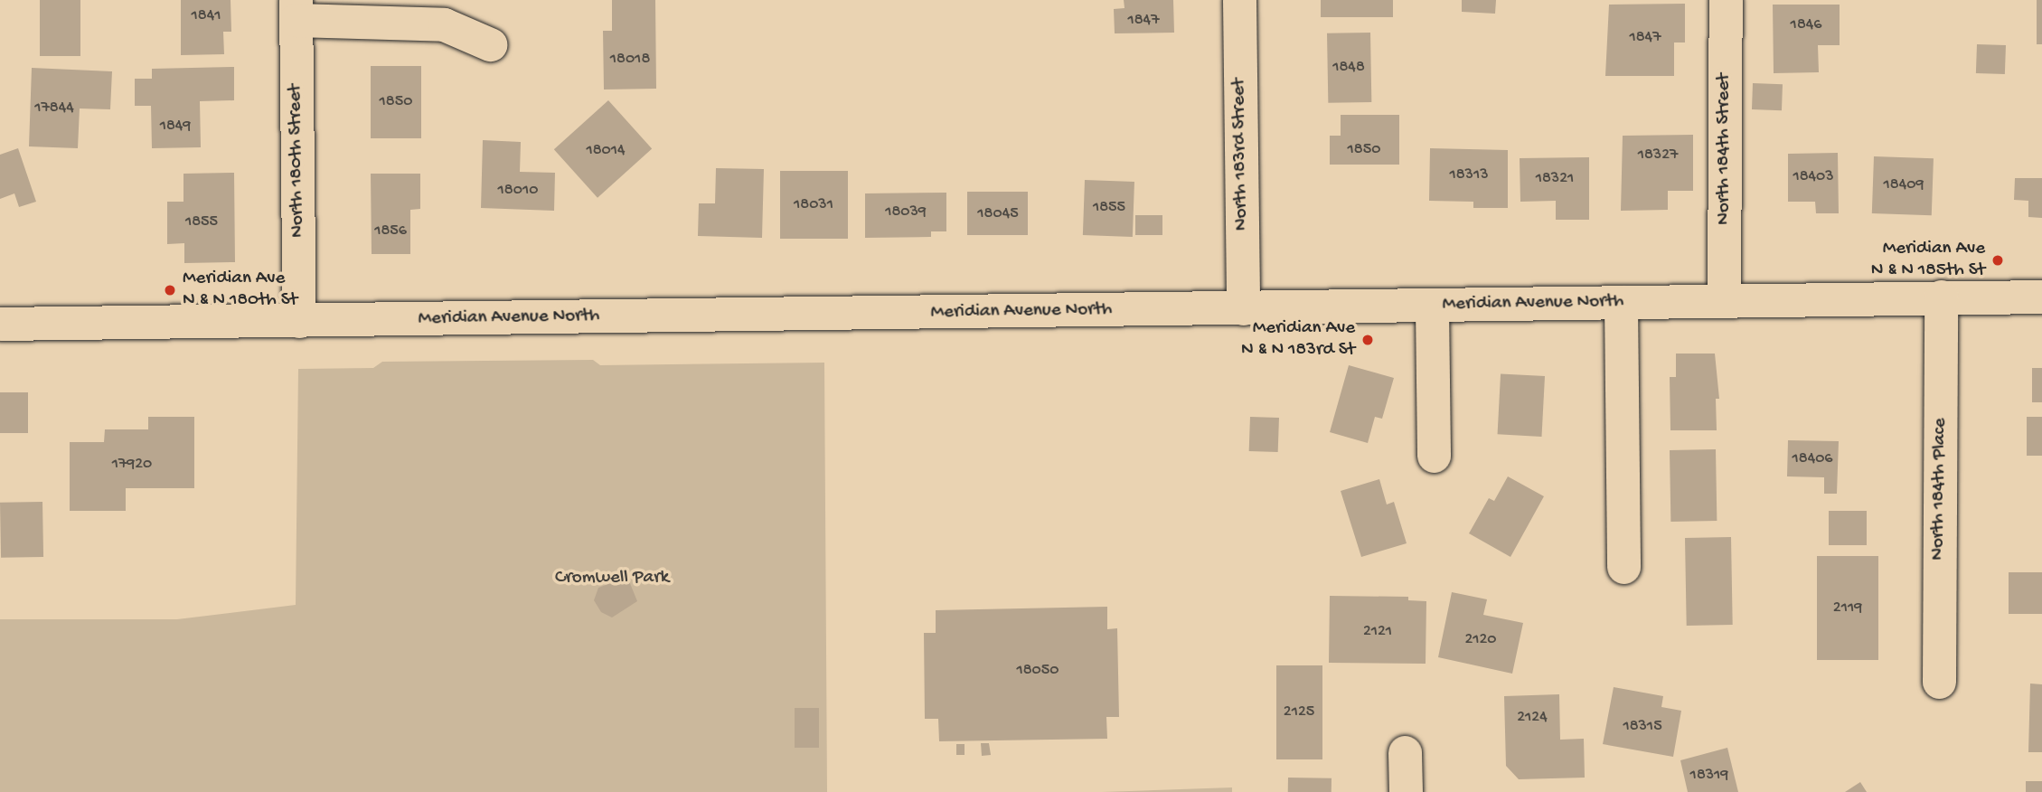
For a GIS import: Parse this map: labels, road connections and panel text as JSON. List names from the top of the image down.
{
  "streets": {
    "street": [
      "North 184th Street",
      "North 183rd Street",
      "North 180th Street",
      "Meridian Avenue North",
      "North 184th Place"
    ]
  },
  "crossings": [
    ["North 184th Street", "Meridian Avenue North"],
    ["North 183rd Street", "Meridian Avenue North"],
    ["North 180th Street", "Meridian Avenue North"],
    ["Meridian Avenue North", "North 184th Place"]
  ],
  "parks": ["Cromwell Park"],
  "places": ["Meridian Ave N & N 185th St", "Meridian Ave N & N 180th St", "Meridian Ave N & N 183rd St"],
  "house_numbers": [
    "1841",
    "1847",
    "1846",
    "1847",
    "18018",
    "1848",
    "1850",
    "17844",
    "1849",
    "1850",
    "18014",
    "18327",
    "18313",
    "18403",
    "18321",
    "18409",
    "18010",
    "18031",
    "1855",
    "18039",
    "18045",
    "1855",
    "1856",
    "18406",
    "17920",
    "2119",
    "2121",
    "2120",
    "18050",
    "2125",
    "2124",
    "18315",
    "18319"
  ]
}
